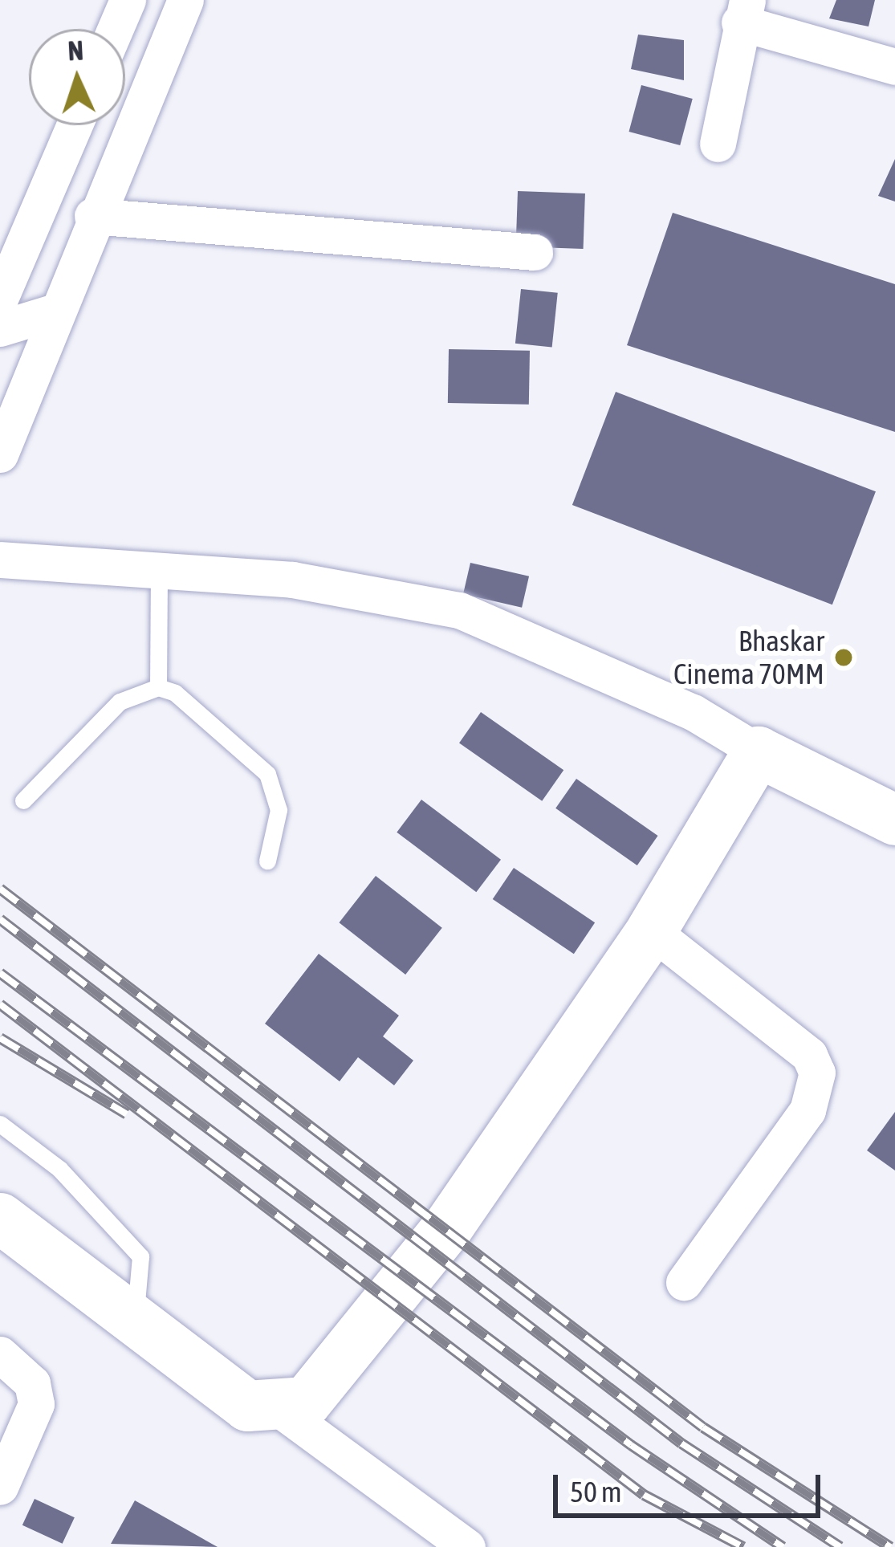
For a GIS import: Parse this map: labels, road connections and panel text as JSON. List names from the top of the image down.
{
  "places": ["Bhaskar Cinema 70MM"],
  "scale_bar": "50 m",
  "north": "top"
}
